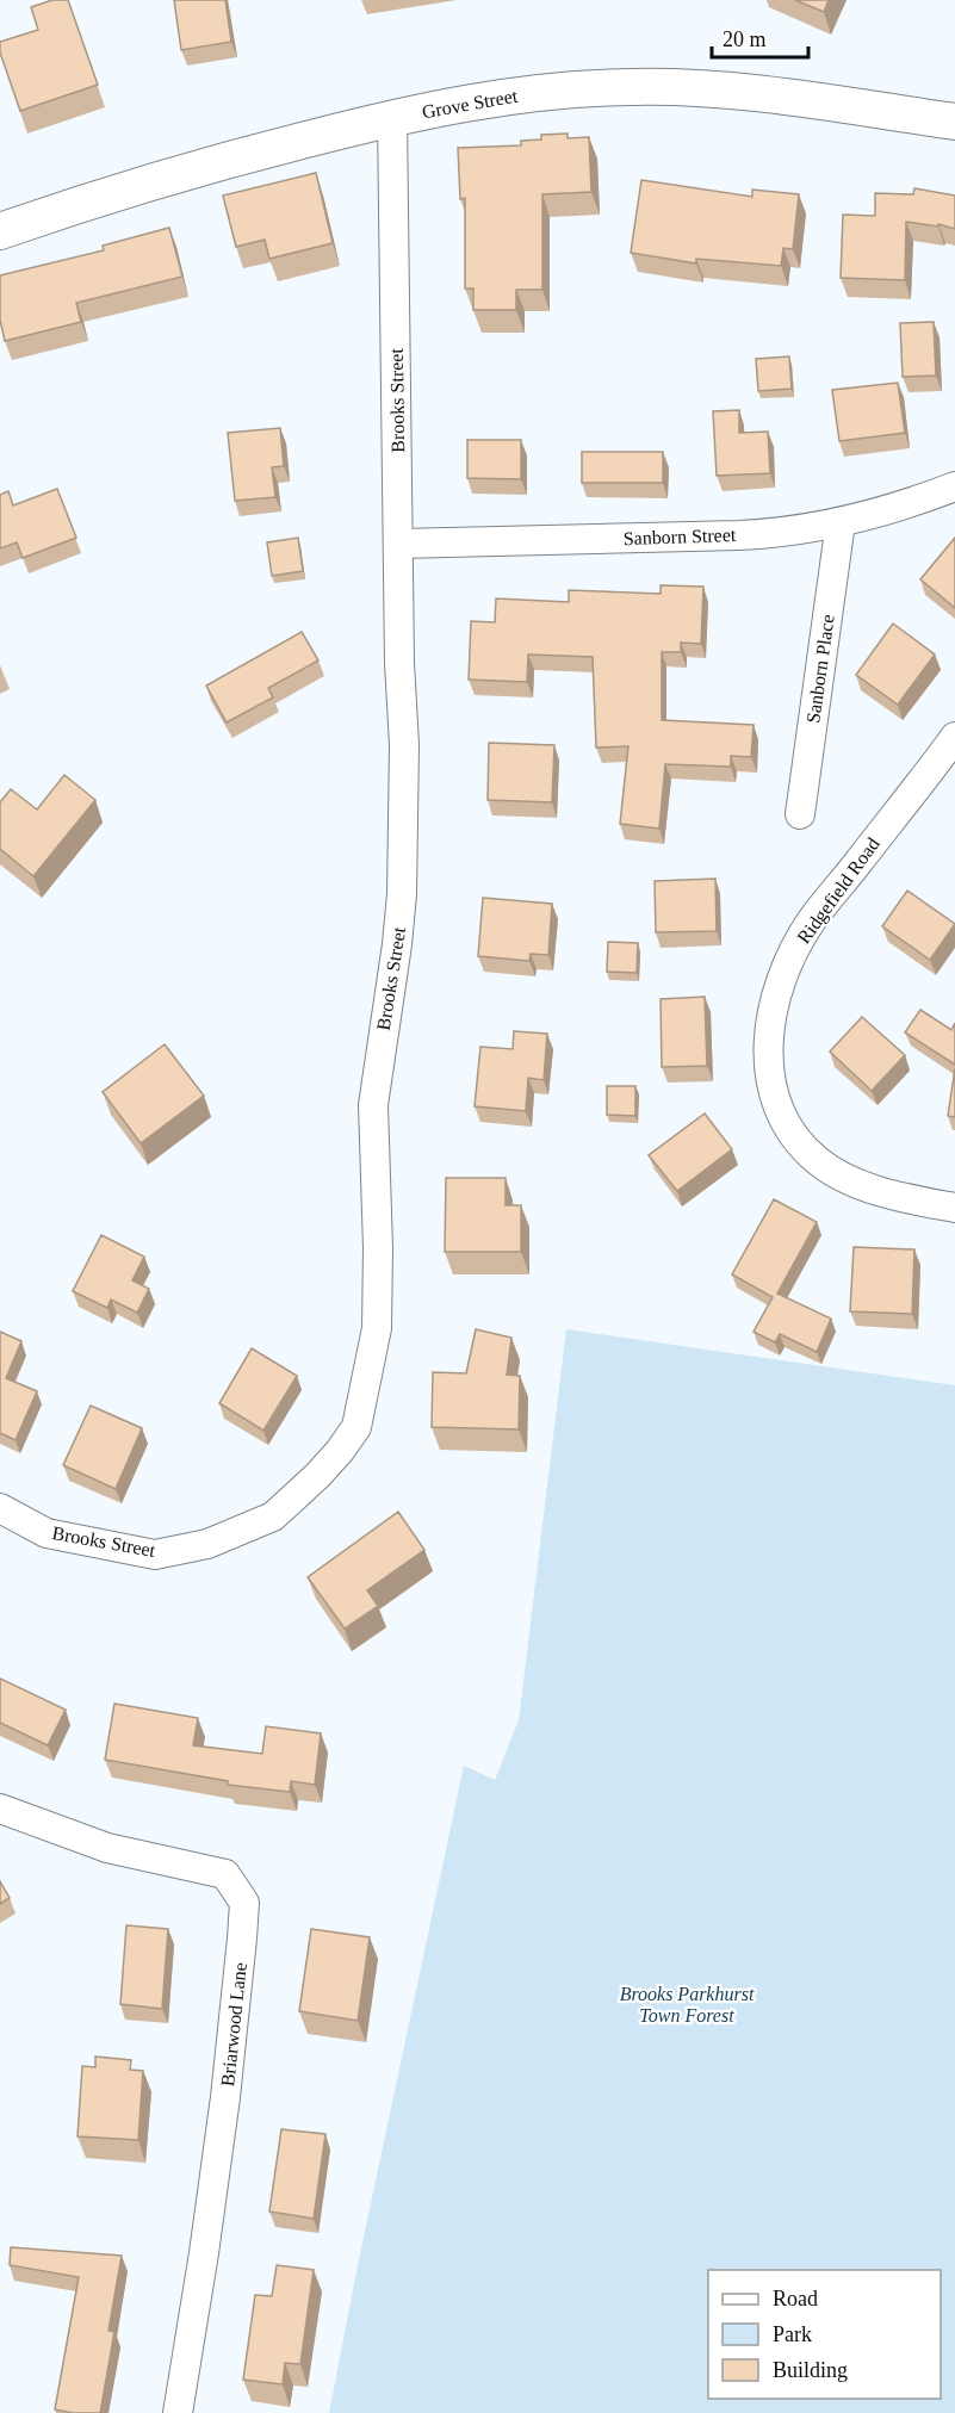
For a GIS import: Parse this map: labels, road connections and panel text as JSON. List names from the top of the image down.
{
  "streets": {
    "street": [
      "Grove Street",
      "Brooks Street",
      "Sanborn Street",
      "Sanborn Place",
      "Ridgefield Road",
      "Briarwood Lane"
    ]
  },
  "crossings": [
    ["Grove Street", "Brooks Street"],
    ["Brooks Street", "Sanborn Street"],
    ["Sanborn Street", "Sanborn Place"]
  ],
  "parks": ["Brooks Parkhurst Town Forest"],
  "legend": ["Road", "Park", "Building"],
  "scale_bar": "20 m"
}
